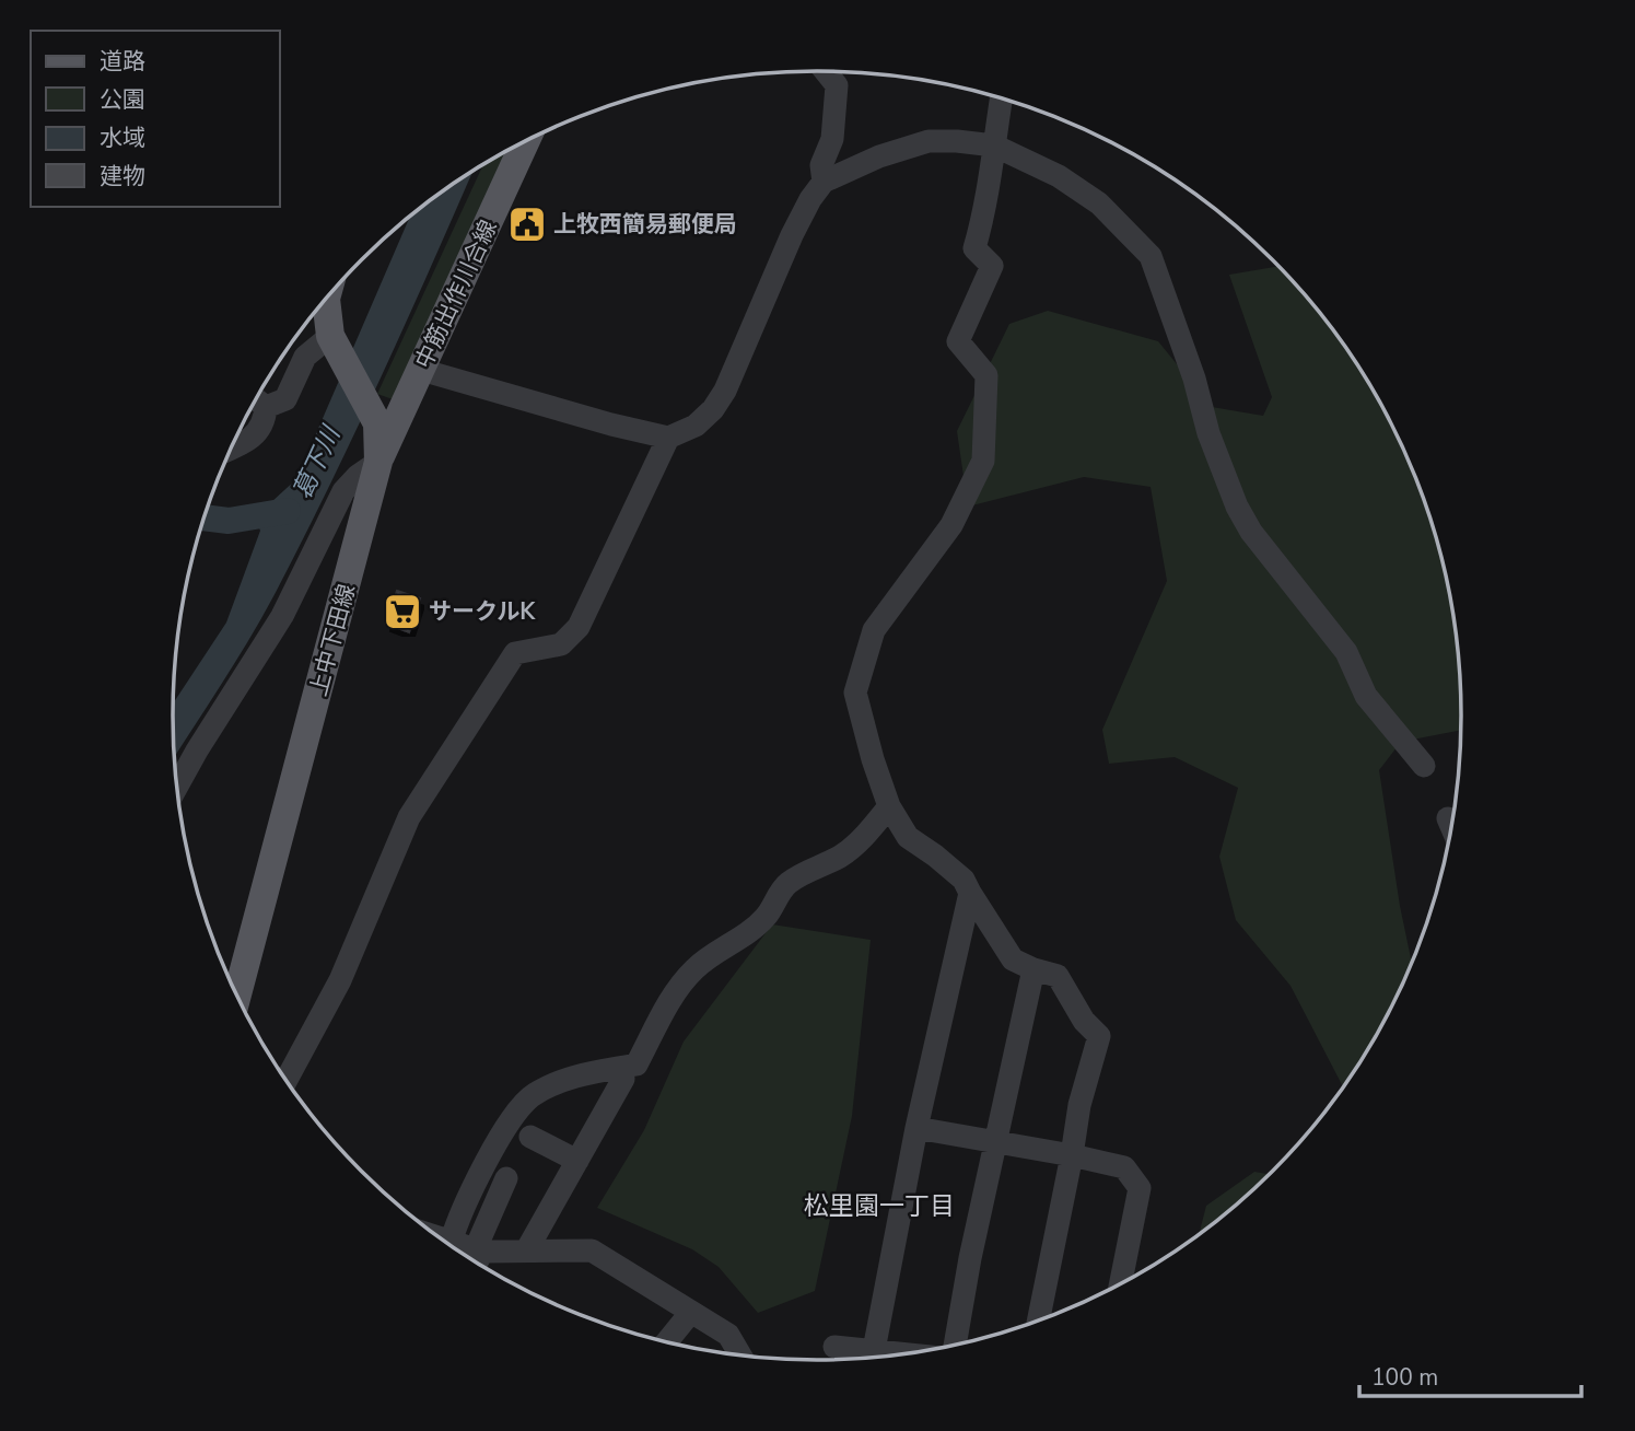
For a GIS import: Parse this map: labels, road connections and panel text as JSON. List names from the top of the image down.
{
  "streets": {
    "main road": ["中筋出作川合線", "上中下田線"]
  },
  "crossings": [
    ["中筋出作川合線", "上中下田線"]
  ],
  "districts": ["松里園一丁目"],
  "water": ["葛下川"],
  "places": {
    "public building": ["上牧西簡易郵便局"],
    "supermarket": ["サークルK"]
  },
  "legend": [
    "道路",
    "公園",
    "水域",
    "建物"
  ],
  "scale_bar": "100 m"
}
